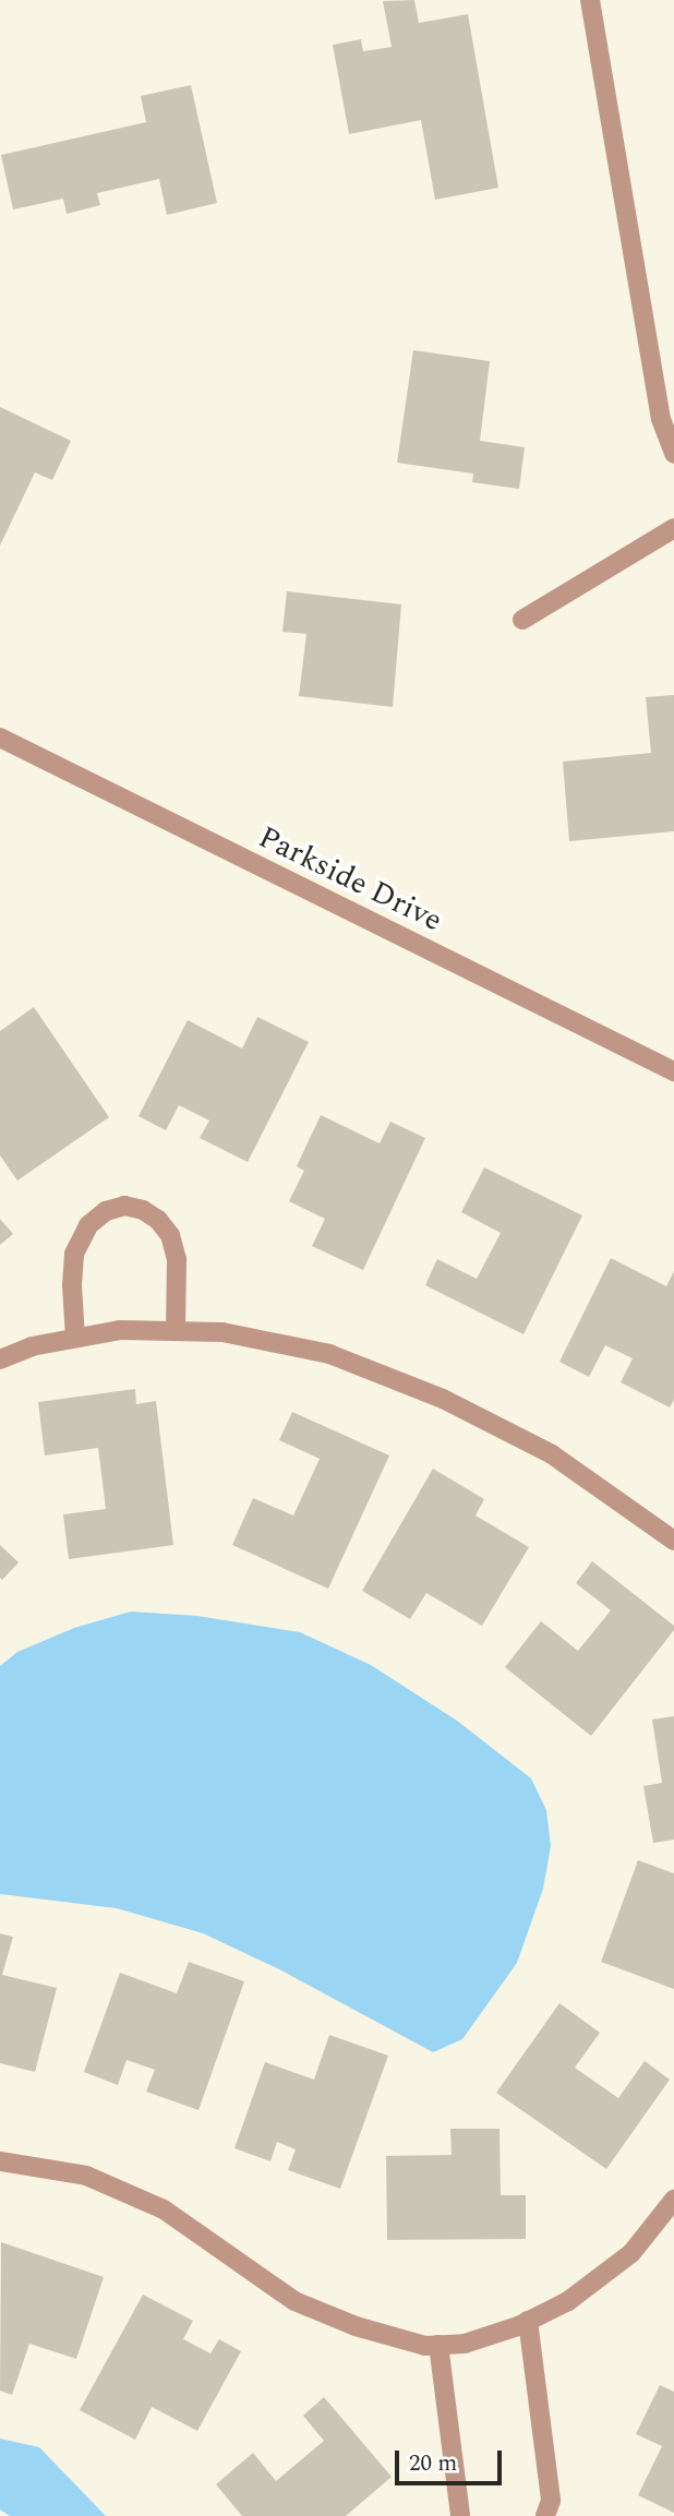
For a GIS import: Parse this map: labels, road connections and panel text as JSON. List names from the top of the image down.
{
  "streets": {
    "street": ["Parkside Drive"]
  },
  "scale_bar": "20 m"
}
